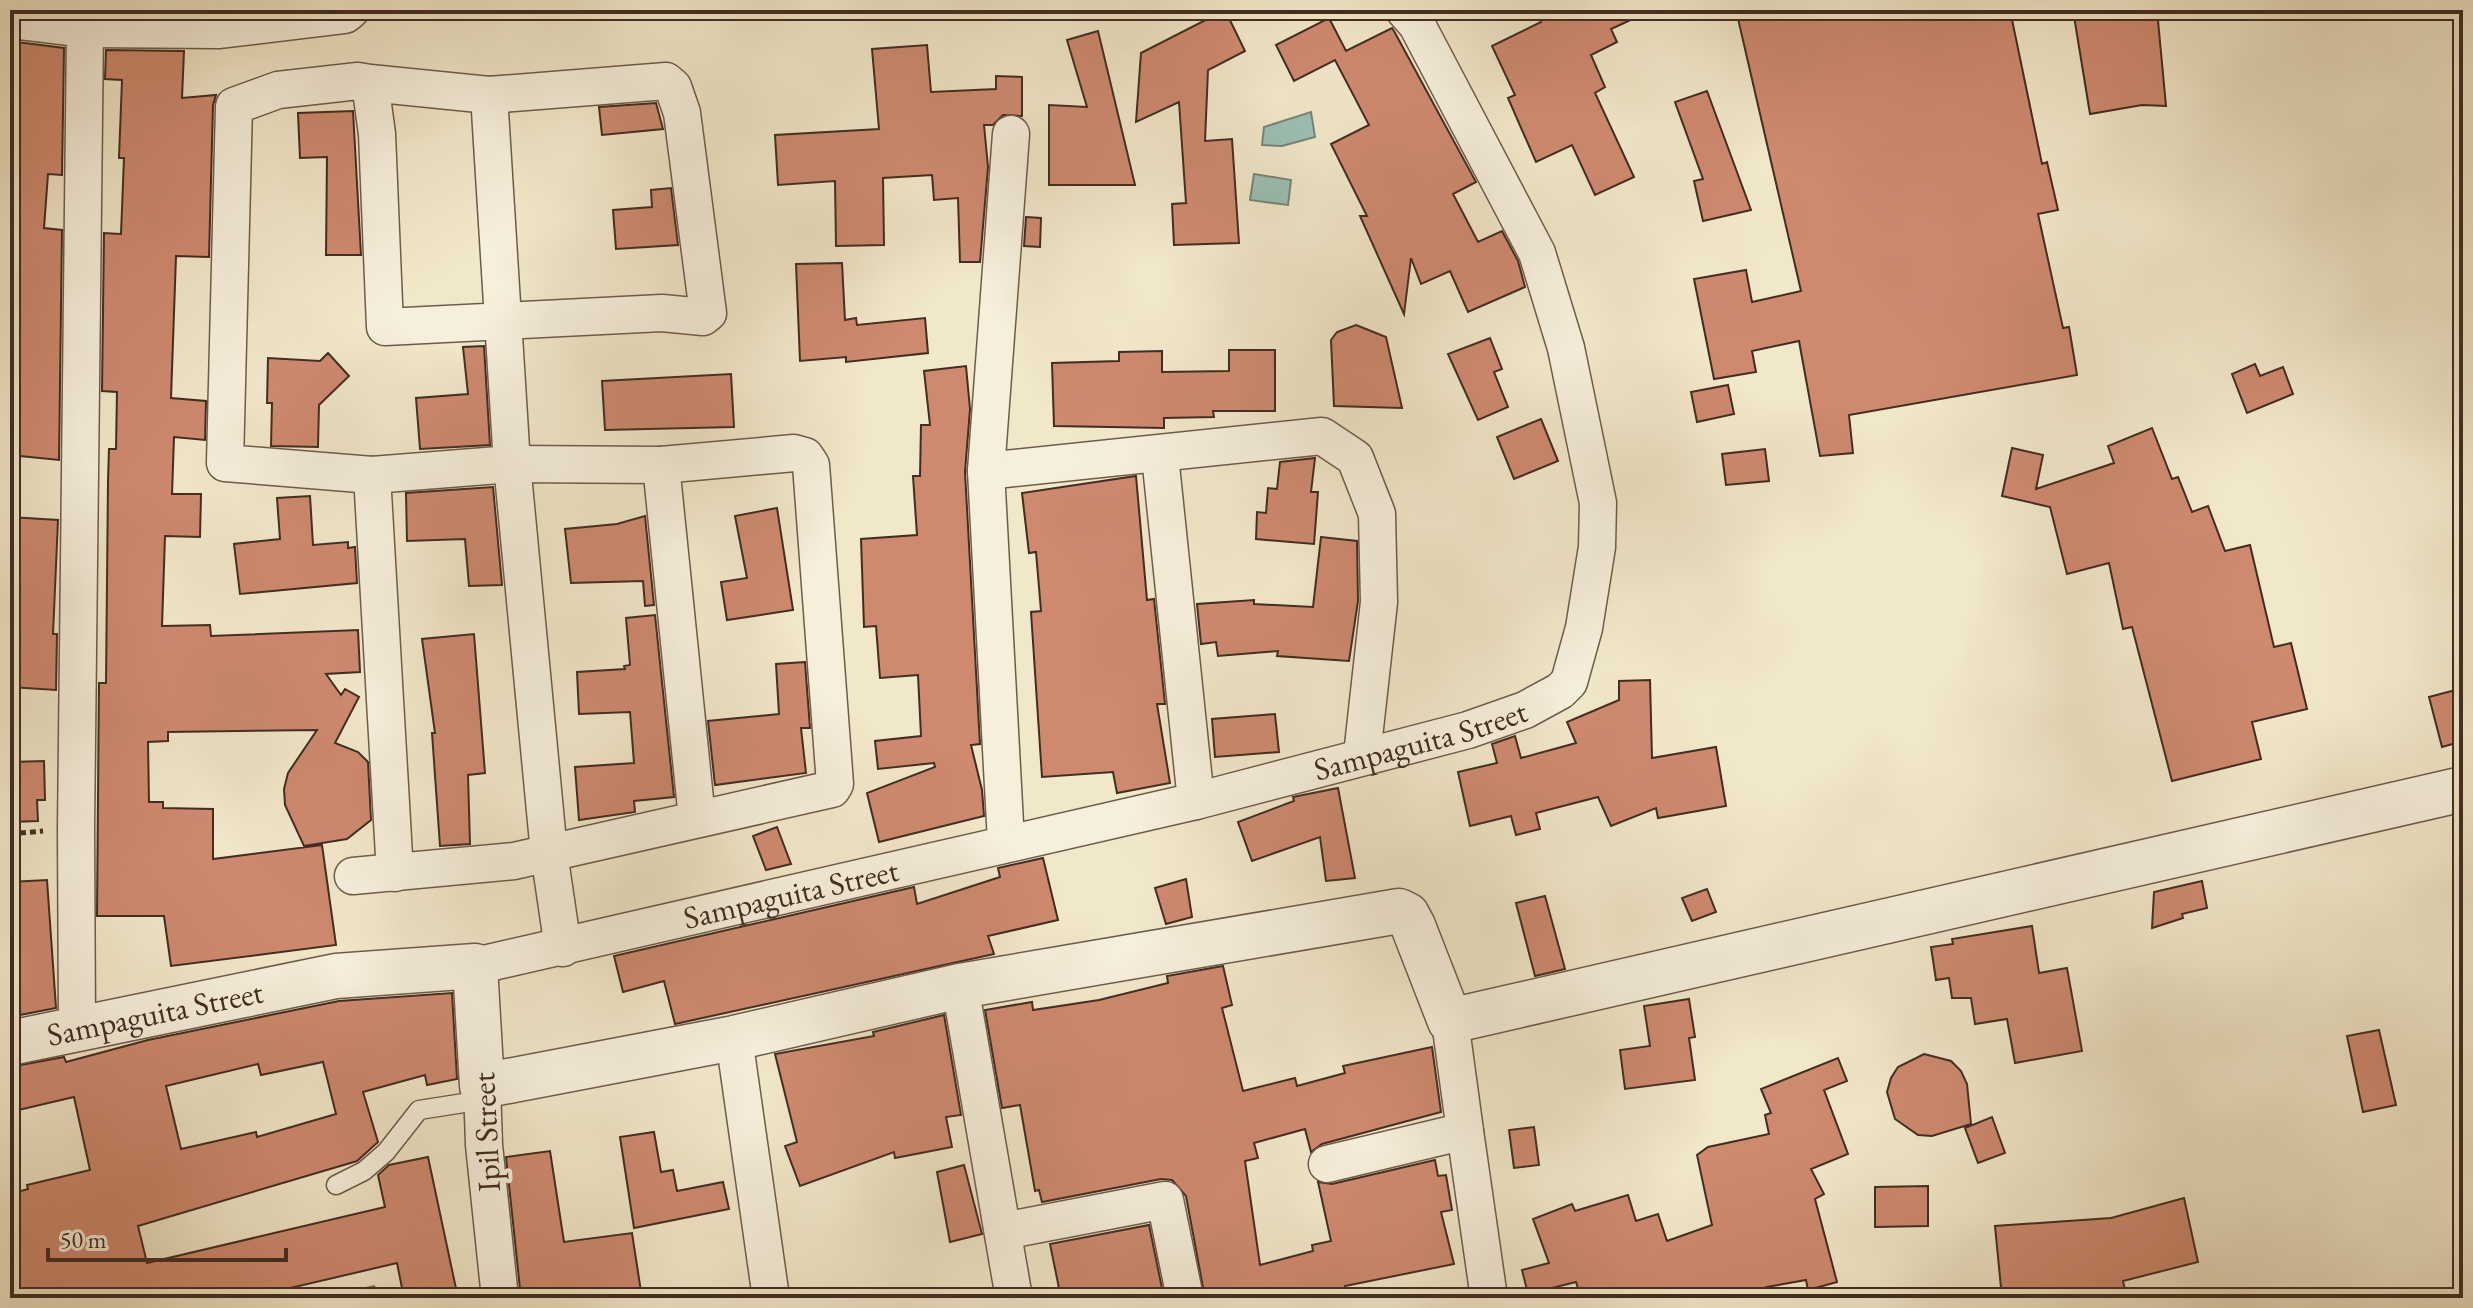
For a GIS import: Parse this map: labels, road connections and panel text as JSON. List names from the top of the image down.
{
  "streets": {
    "street": ["Sampaguita Street", "Ipil Street"]
  },
  "crossings": [
    ["Sampaguita Street", "Ipil Street"]
  ],
  "scale_bar": "50 m"
}
